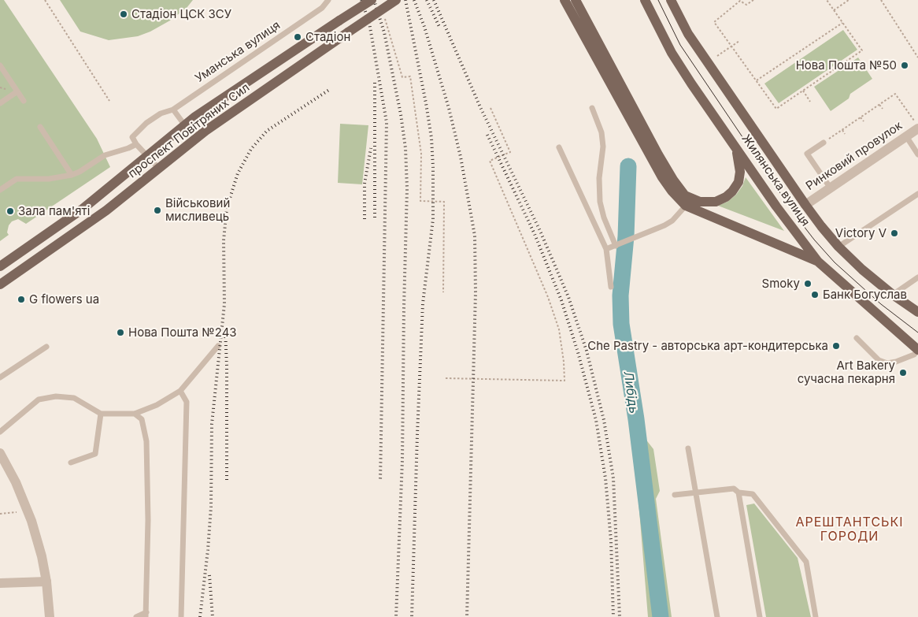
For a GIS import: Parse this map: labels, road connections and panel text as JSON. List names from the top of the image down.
{
  "streets": {
    "main road": ["проспект Повітряних Сил", "Жилянська вулиця"],
    "street": ["Ринковий провулок"],
    "lane": ["Уманська вулиця"]
  },
  "crossings": [
    ["Ринковий провулок", "Жилянська вулиця"]
  ],
  "districts": ["АРЕШТАНТСЬКІ ГОРОДИ"],
  "water": ["Либідь"],
  "places": [
    "Стадіон ЦСК ЗСУ",
    "Стадіон",
    "Нова Пошта №50",
    "Військовий мисливець",
    "Зала пам'яті",
    "Victory V",
    "Smoky",
    "Банк Богуслав",
    "G flowers ua",
    "Нова Пошта №243",
    "Che Pastry - авторська арт-кондитерська",
    "Art Bakery сучасна пекарня"
  ]
}
